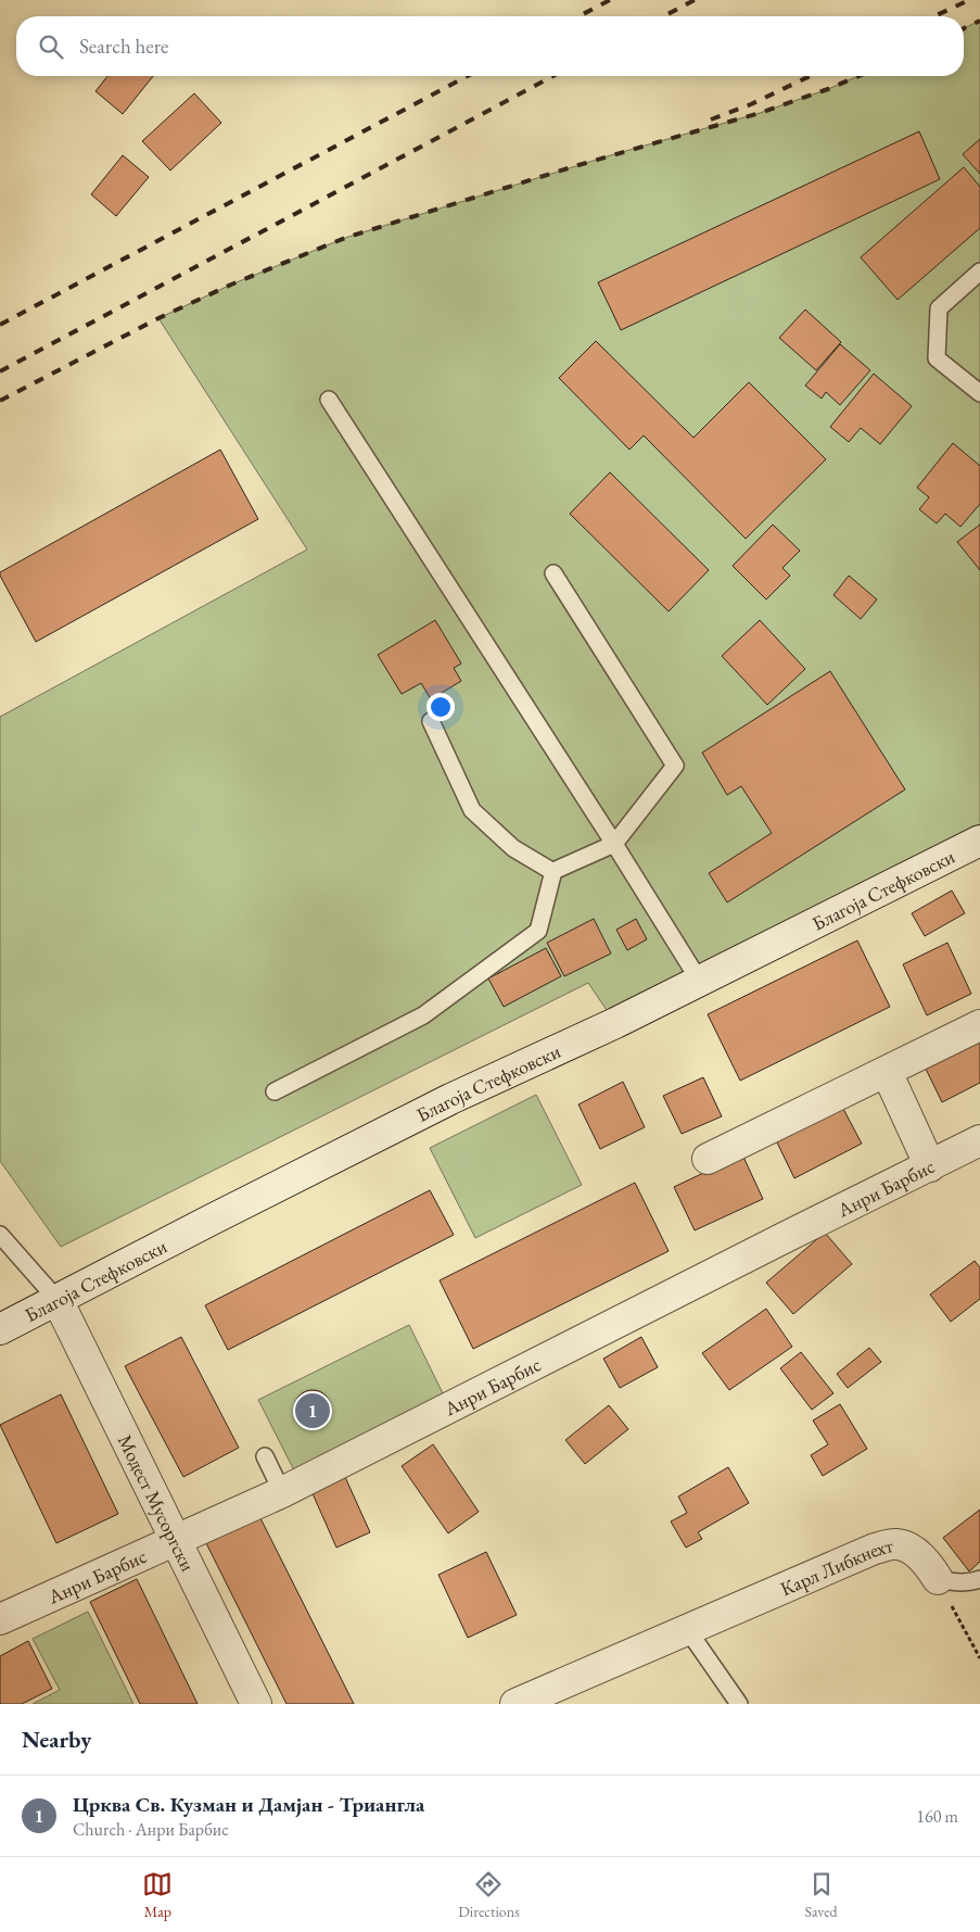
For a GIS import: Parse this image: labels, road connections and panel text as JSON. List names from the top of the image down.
{
  "streets": {
    "street": [
      "Благоја Стефковски",
      "Анри Барбис",
      "Модест Мусоргски",
      "Карл Либкнехт"
    ]
  },
  "crossings": [
    ["Благоја Стефковски", "Модест Мусоргски"],
    ["Анри Барбис", "Модест Мусоргски"]
  ],
  "page": {
    "search": "Search here",
    "pins": "1",
    "heading": "Nearby",
    "list": [
      {
        "mark": "1",
        "name": "Црква Св. Кузман и Дамјан - Триангла",
        "note": "Church · Анри Барбис",
        "value": "160 m"
      }
    ],
    "nav": ["Map", "Directions", "Saved"]
  }
}
